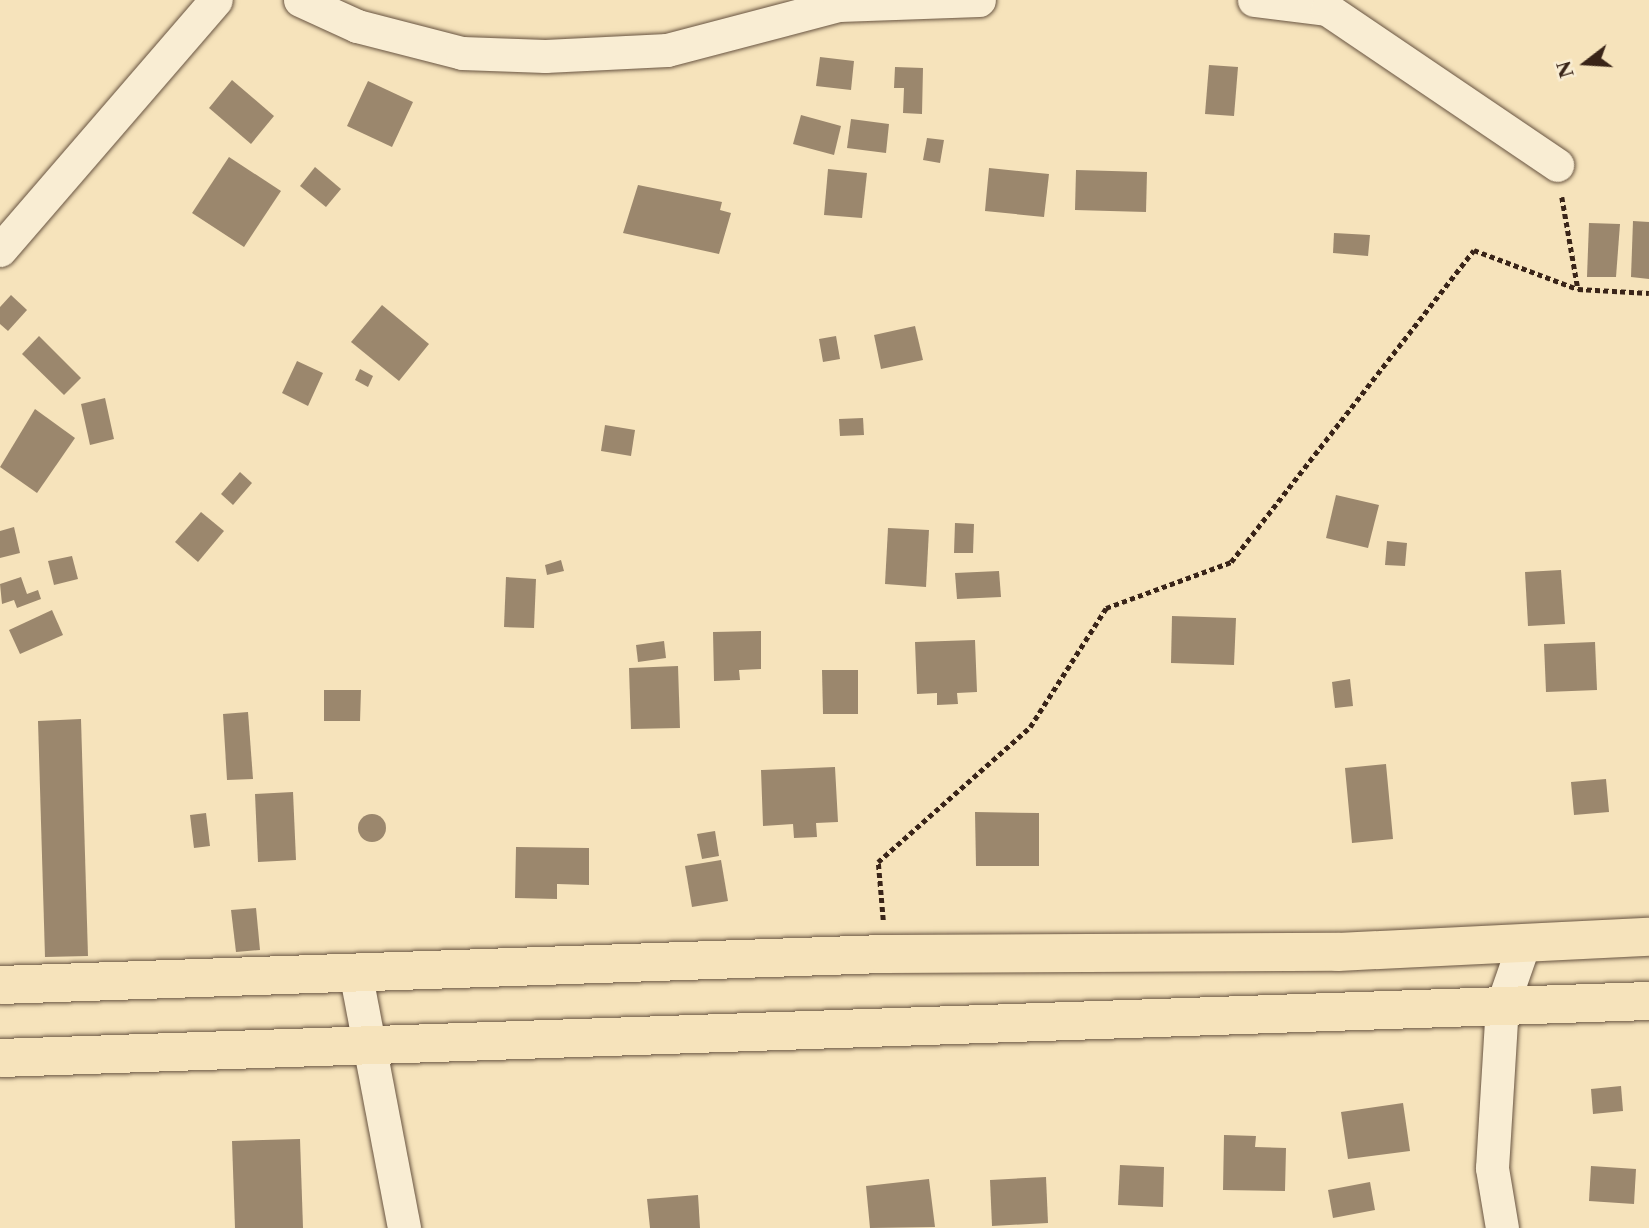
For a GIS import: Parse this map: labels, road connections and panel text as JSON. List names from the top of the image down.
{
  "north": "left"
}
